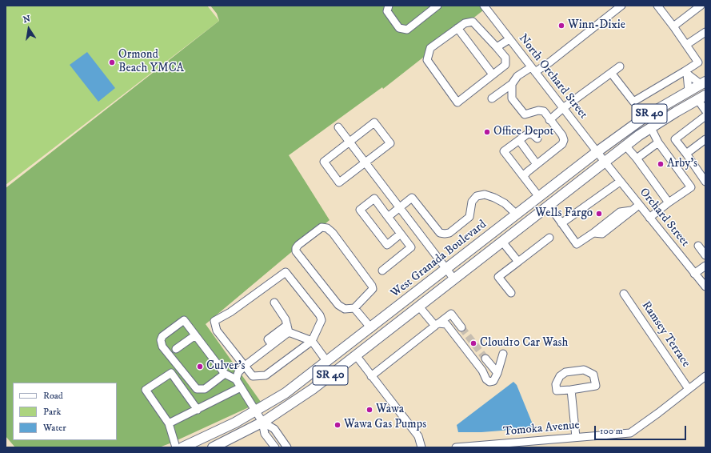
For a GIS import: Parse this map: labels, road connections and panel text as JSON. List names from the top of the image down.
{
  "streets": {
    "main road": ["SR 40", "West Granada Boulevard"],
    "street": [
      "North Orchard Street",
      "Orchard Street",
      "Ramsey Terrace",
      "Tomoka Avenue"
    ]
  },
  "crossings": [
    ["North Orchard Street", "Orchard Street"],
    ["North Orchard Street", "West Granada Boulevard"],
    ["Orchard Street", "West Granada Boulevard"],
    ["Ramsey Terrace", "Tomoka Avenue"]
  ],
  "places": [
    "Winn-Dixie",
    "Ormond Beach YMCA",
    "Office Depot",
    "Arby's",
    "Wells Fargo",
    "Cloud10 Car Wash",
    "Culver's",
    "Wawa",
    "Wawa Gas Pumps"
  ],
  "legend": ["Road", "Park", "Water"],
  "scale_bar": "100 m",
  "north": "top"
}
